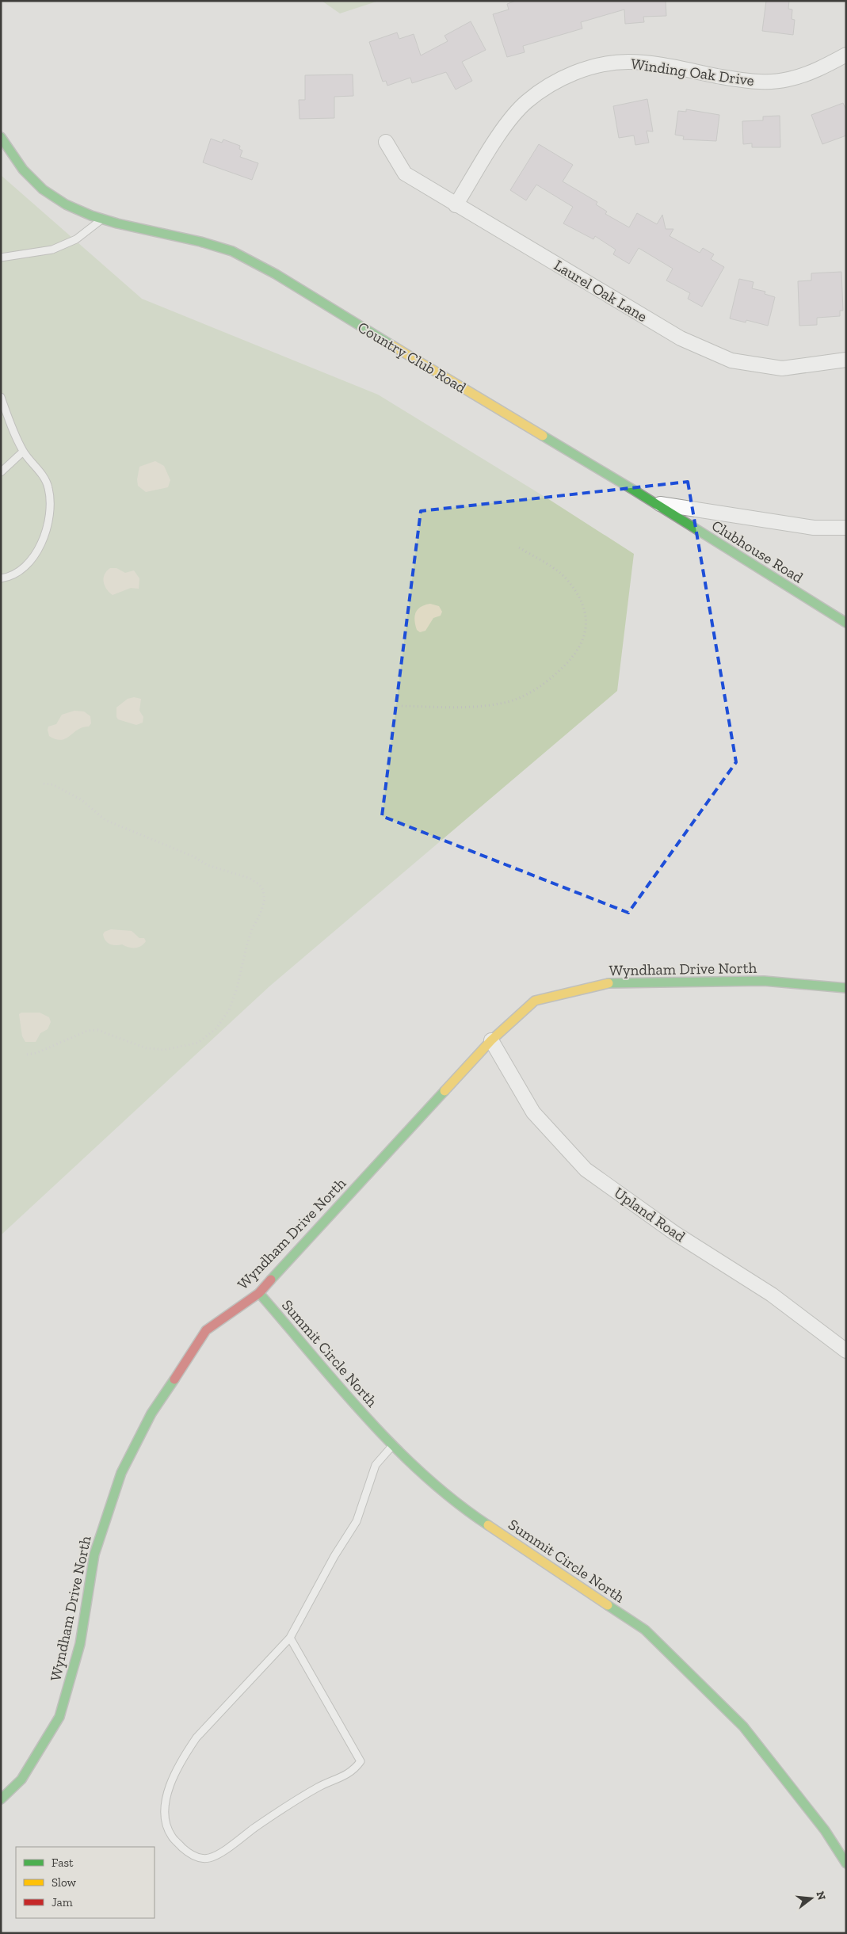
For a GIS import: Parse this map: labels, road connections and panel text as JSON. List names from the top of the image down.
{
  "streets": {
    "street": [
      "Winding Oak Drive",
      "Laurel Oak Lane",
      "Country Club Road",
      "Clubhouse Road",
      "Wyndham Drive North",
      "Upland Road",
      "Summit Circle North"
    ]
  },
  "crossings": [
    ["Winding Oak Drive", "Laurel Oak Lane"],
    ["Country Club Road", "Clubhouse Road"],
    ["Wyndham Drive North", "Upland Road"],
    ["Wyndham Drive North", "Summit Circle North"]
  ],
  "legend": ["Fast", "Slow", "Jam"],
  "north": "right"
}
